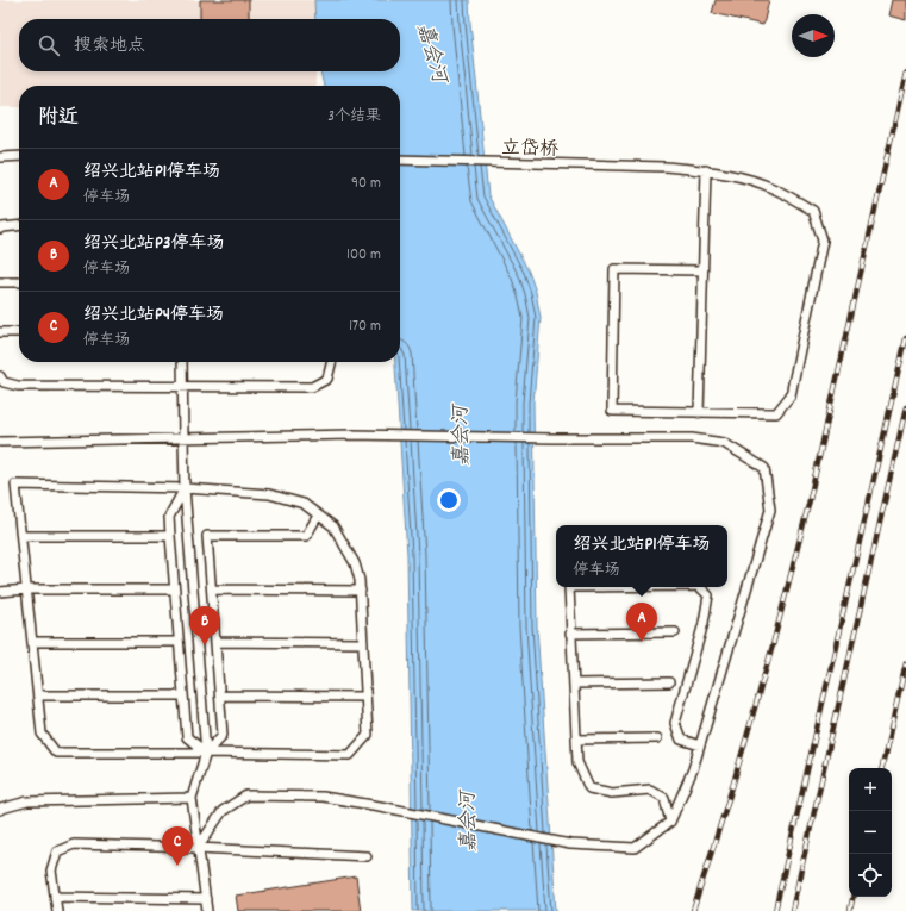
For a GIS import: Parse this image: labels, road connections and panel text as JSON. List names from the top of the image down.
{
  "streets": {
    "lane": ["立岱桥"]
  },
  "water": ["嘉会河"],
  "north": "right",
  "page": {
    "search": "搜索地点",
    "heading": ["附近", "3个结果"],
    "list": [
      {
        "mark": "A",
        "name": "绍兴北站P1停车场",
        "note": "停车场",
        "value": "90 m"
      },
      {
        "mark": "B",
        "name": "绍兴北站P3停车场",
        "note": "停车场",
        "value": "100 m"
      },
      {
        "mark": "C",
        "name": "绍兴北站P4停车场",
        "note": "停车场",
        "value": "170 m"
      }
    ],
    "popup": ["绍兴北站P1停车场", "停车场"],
    "pins": ["A", "B", "C"],
    "map_buttons": ["+", "−"]
  }
}
